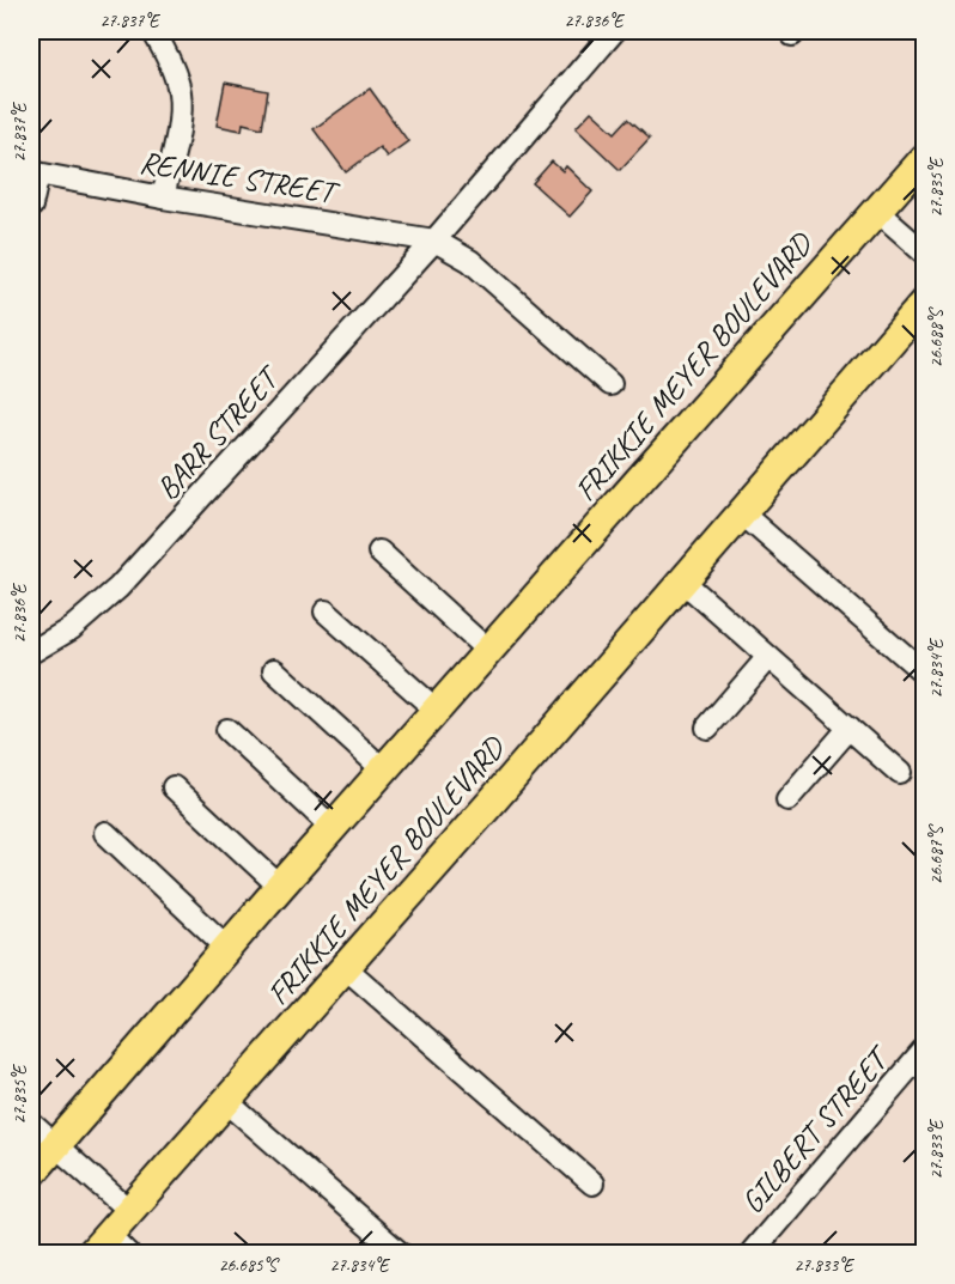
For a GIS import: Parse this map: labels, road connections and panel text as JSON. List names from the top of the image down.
{
  "streets": {
    "main road": ["FRIKKIE MEYER BOULEVARD"],
    "street": ["RENNIE STREET", "BARR STREET", "GILBERT STREET"]
  },
  "crossings": [
    ["RENNIE STREET", "BARR STREET"]
  ],
  "coordinates": [
    "27.837°E",
    "27.836°E",
    "27.835°E",
    "26.688°S",
    "27.834°E",
    "26.687°S",
    "27.833°E",
    "26.685°S"
  ]
}
